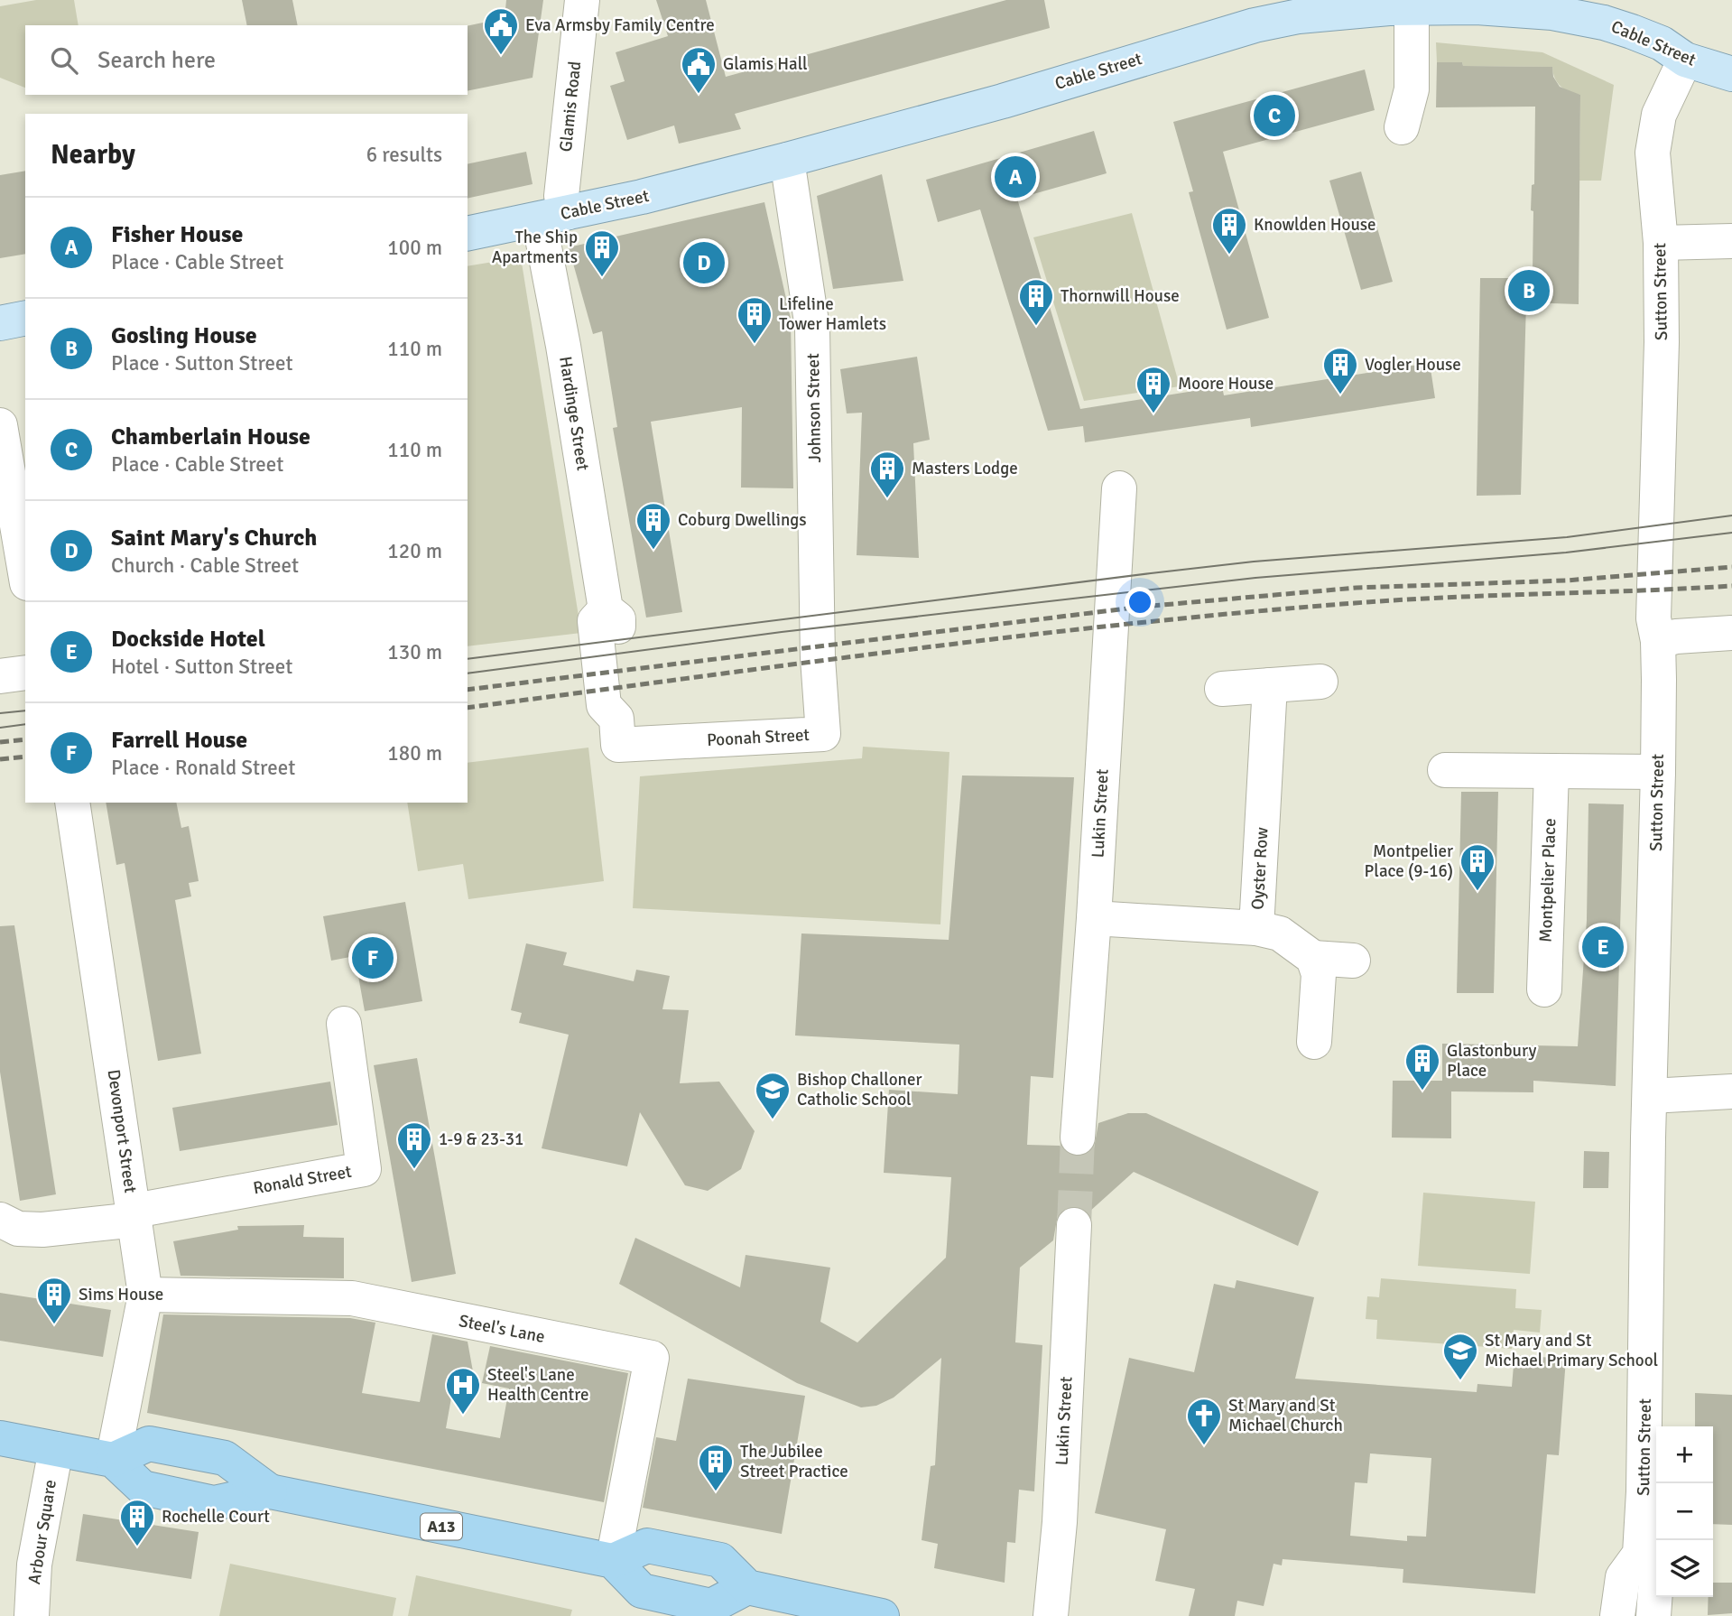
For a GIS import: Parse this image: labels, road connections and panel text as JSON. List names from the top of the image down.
{
  "streets": {
    "highway": ["A13"],
    "main road": ["Cable Street"],
    "street": [
      "Glamis Road",
      "Sutton Street",
      "Johnson Street",
      "Hardinge Street",
      "Poonah Street",
      "Lukin Street",
      "Oyster Row",
      "Montpelier Place",
      "Devonport Street",
      "Ronald Street",
      "Steel's Lane",
      "Arbour Square"
    ]
  },
  "crossings": [
    ["Cable Street", "Glamis Road"],
    ["Cable Street", "Sutton Street"],
    ["Cable Street", "Johnson Street"],
    ["Cable Street", "Hardinge Street"],
    ["Glamis Road", "Hardinge Street"],
    ["Johnson Street", "Poonah Street"],
    ["Hardinge Street", "Poonah Street"],
    ["Lukin Street", "Oyster Row"],
    ["Devonport Street", "Ronald Street"],
    ["Devonport Street", "Steel's Lane"],
    ["Devonport Street", "A13"],
    ["Steel's Lane", "A13"]
  ],
  "places": {
    "public building": ["Eva Armsby Family Centre", "Glamis Hall"],
    "building": [
      "Knowlden House",
      "The Ship Apartments",
      "Thornwill House",
      "Lifeline Tower Hamlets",
      "Vogler House",
      "Moore House",
      "Masters Lodge",
      "Coburg Dwellings",
      "Montpelier Place (9-16)",
      "Glastonbury Place",
      "1-9 & 23-31",
      "Sims House",
      "The Jubilee Street Practice",
      "Rochelle Court"
    ],
    "school or university": ["Bishop Challoner Catholic School", "St Mary and St Michael Primary School"],
    "hospital": ["Steel's Lane Health Centre"],
    "church": ["St Mary and St Michael Church"]
  },
  "page": {
    "search": "Search here",
    "pins": [
      "C",
      "A",
      "D",
      "B",
      "E",
      "F"
    ],
    "heading": ["Nearby", "6 results"],
    "list": [
      {
        "mark": "A",
        "name": "Fisher House",
        "note": "Place · Cable Street",
        "value": "100 m"
      },
      {
        "mark": "B",
        "name": "Gosling House",
        "note": "Place · Sutton Street",
        "value": "110 m"
      },
      {
        "mark": "C",
        "name": "Chamberlain House",
        "note": "Place · Cable Street",
        "value": "110 m"
      },
      {
        "mark": "D",
        "name": "Saint Mary's Church",
        "note": "Church · Cable Street",
        "value": "120 m"
      },
      {
        "mark": "E",
        "name": "Dockside Hotel",
        "note": "Hotel · Sutton Street",
        "value": "130 m"
      },
      {
        "mark": "F",
        "name": "Farrell House",
        "note": "Place · Ronald Street",
        "value": "180 m"
      }
    ],
    "map_buttons": ["+", "−"]
  }
}
